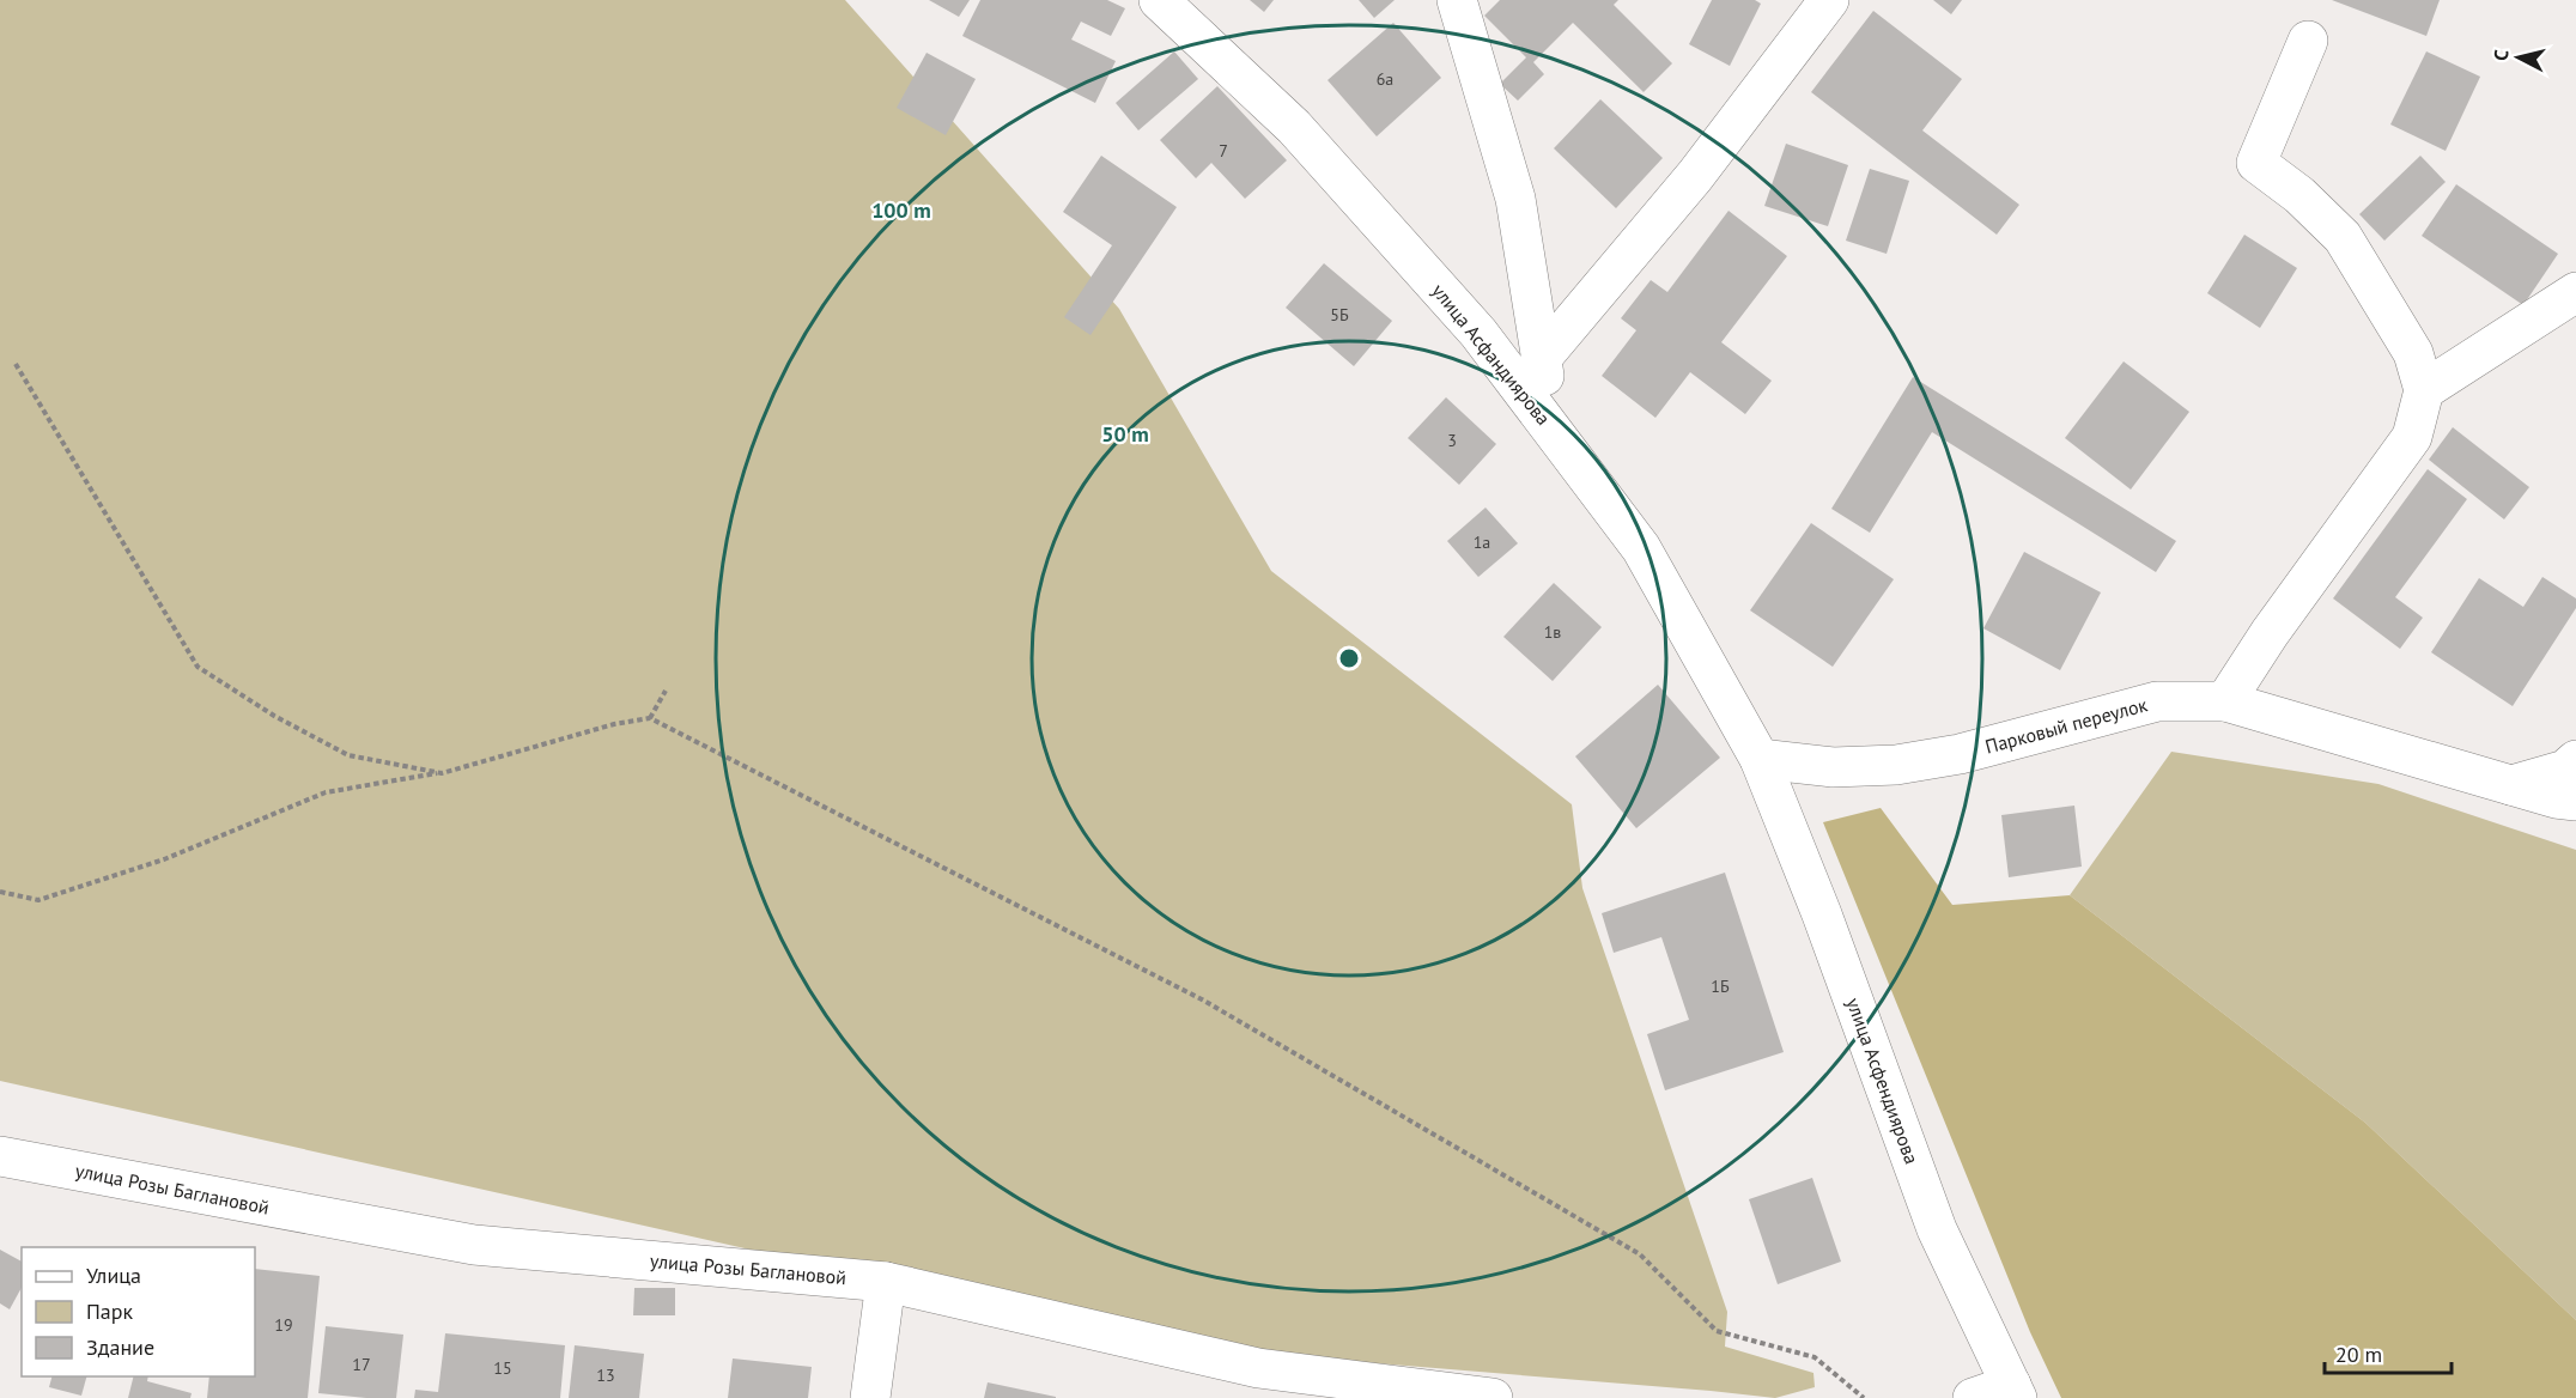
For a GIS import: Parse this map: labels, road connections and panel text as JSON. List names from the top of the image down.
{
  "streets": {
    "street": [
      "улица Асфандиярова",
      "Парковый переулок",
      "улица Асфендиярова",
      "улица Розы Баглановой"
    ]
  },
  "crossings": [
    ["улица Асфандиярова", "Парковый переулок"],
    ["улица Асфандиярова", "улица Асфендиярова"],
    ["Парковый переулок", "улица Асфендиярова"]
  ],
  "house_numbers": [
    "6а",
    "7",
    "5Б",
    "3",
    "1а",
    "1в",
    "1Б",
    "19",
    "17",
    "15",
    "13"
  ],
  "legend": ["Улица", "Парк", "Здание"],
  "scale_bar": "20 m",
  "north": "left",
  "rings": ["100 m", "50 m"]
}
